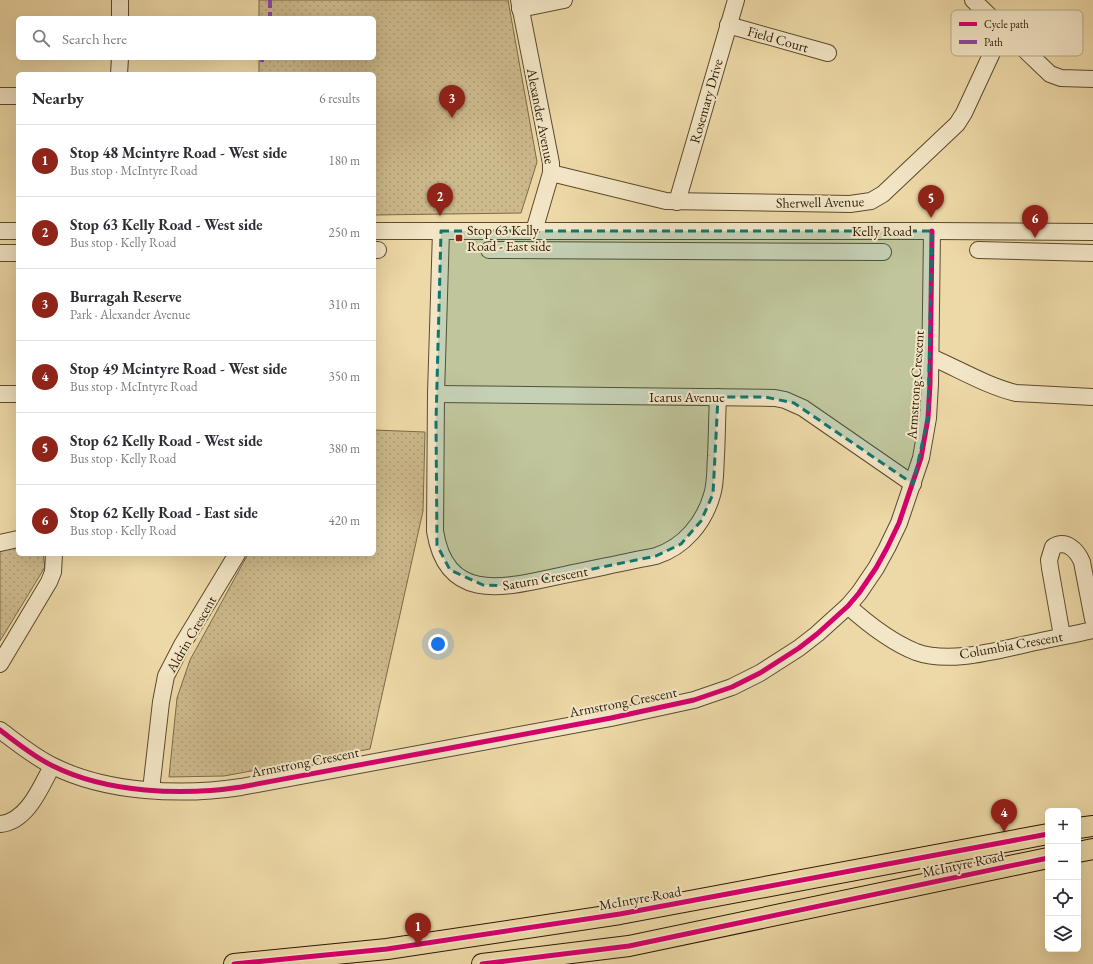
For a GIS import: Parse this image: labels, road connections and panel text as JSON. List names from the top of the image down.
{
  "streets": {
    "main road": ["McIntyre Road"],
    "street": [
      "Field Court",
      "Rosemary Drive",
      "Alexander Avenue",
      "Sherwell Avenue",
      "Kelly Road",
      "Armstrong Crescent",
      "Icarus Avenue",
      "Saturn Crescent",
      "Aldrin Crescent",
      "Columbia Crescent"
    ]
  },
  "crossings": [
    ["Field Court", "Rosemary Drive"],
    ["Rosemary Drive", "Sherwell Avenue"],
    ["Alexander Avenue", "Sherwell Avenue"],
    ["Alexander Avenue", "Kelly Road"],
    ["Kelly Road", "Armstrong Crescent"],
    ["Kelly Road", "Saturn Crescent"],
    ["Armstrong Crescent", "Icarus Avenue"],
    ["Armstrong Crescent", "Aldrin Crescent"],
    ["Armstrong Crescent", "Columbia Crescent"],
    ["Icarus Avenue", "Saturn Crescent"]
  ],
  "places": {
    "transit": ["Stop 63 Kelly Road - East side"]
  },
  "legend": ["Cycle path", "Path"],
  "page": {
    "search": "Search here",
    "heading": ["Nearby", "6 results"],
    "pins": [
      "3",
      "2",
      "5",
      "6",
      "4",
      "1"
    ],
    "list": [
      {
        "mark": "1",
        "name": "Stop 48 Mcintyre Road - West side",
        "note": "Bus stop · McIntyre Road",
        "value": "180 m"
      },
      {
        "mark": "2",
        "name": "Stop 63 Kelly Road - West side",
        "note": "Bus stop · Kelly Road",
        "value": "250 m"
      },
      {
        "mark": "3",
        "name": "Burragah Reserve",
        "note": "Park · Alexander Avenue",
        "value": "310 m"
      },
      {
        "mark": "4",
        "name": "Stop 49 Mcintyre Road - West side",
        "note": "Bus stop · McIntyre Road",
        "value": "350 m"
      },
      {
        "mark": "5",
        "name": "Stop 62 Kelly Road - West side",
        "note": "Bus stop · Kelly Road",
        "value": "380 m"
      },
      {
        "mark": "6",
        "name": "Stop 62 Kelly Road - East side",
        "note": "Bus stop · Kelly Road",
        "value": "420 m"
      }
    ],
    "map_buttons": ["+", "−"]
  }
}
